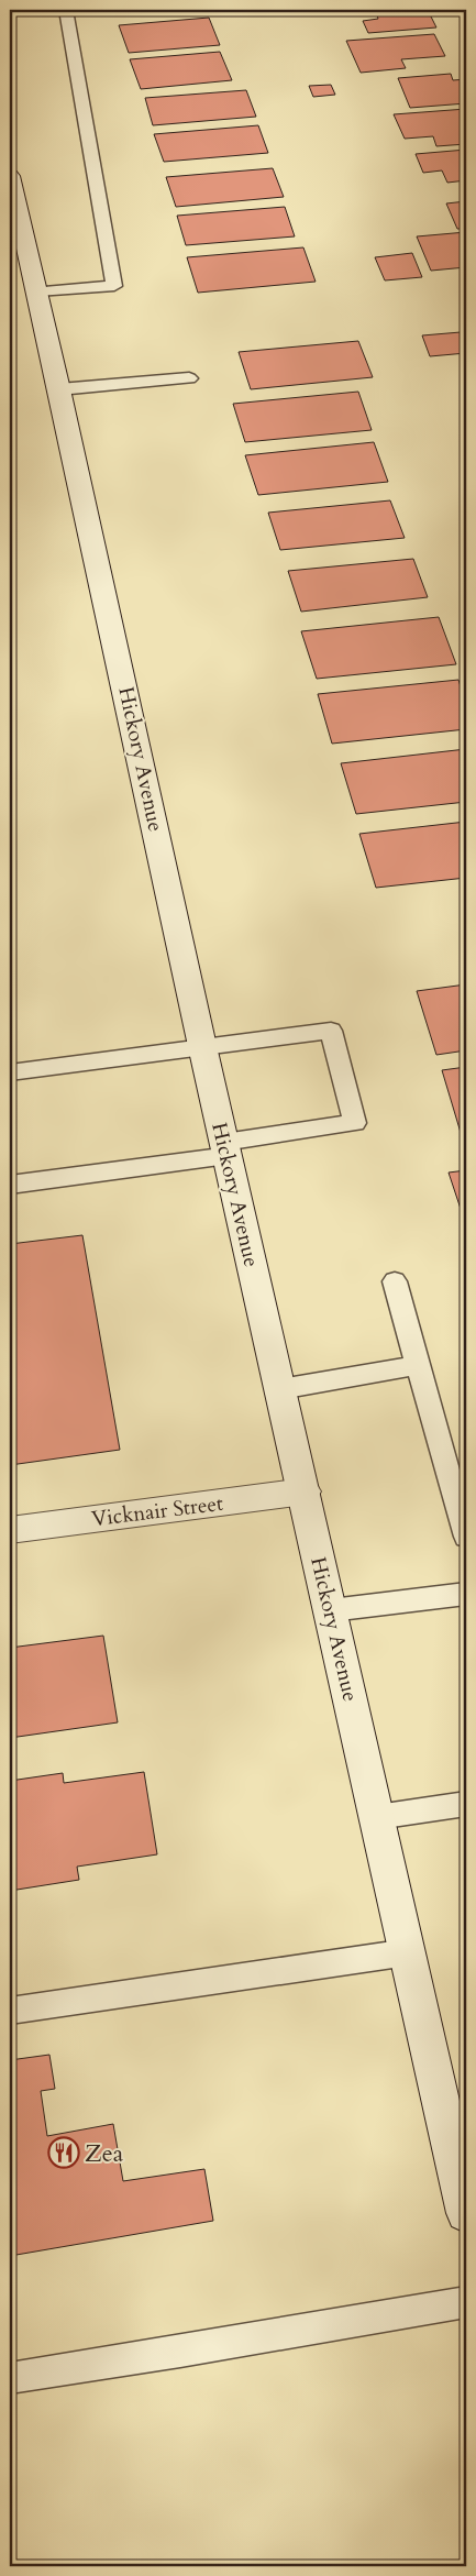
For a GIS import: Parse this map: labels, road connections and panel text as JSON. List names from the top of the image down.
{
  "streets": {
    "main road": ["Hickory Avenue", "Vicknair Street"]
  },
  "crossings": [
    ["Hickory Avenue", "Vicknair Street"]
  ],
  "places": {
    "restaurant": ["Zea"]
  }
}
